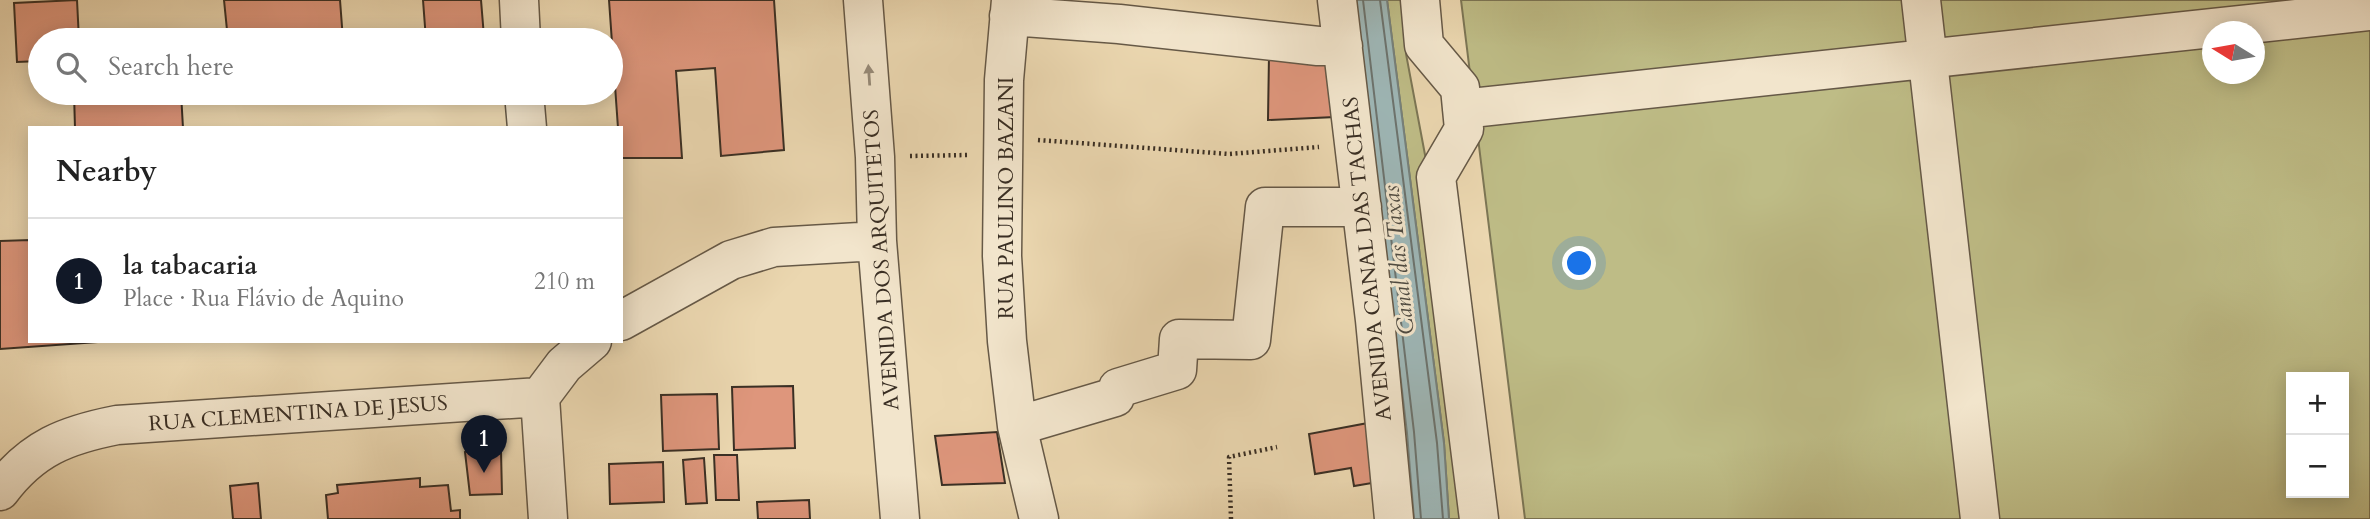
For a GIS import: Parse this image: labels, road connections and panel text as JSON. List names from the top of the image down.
{
  "streets": {
    "street": [
      "RUA PAULINO BAZANI",
      "AVENIDA CANAL DAS TACHAS",
      "AVENIDA DOS ARQUITETOS",
      "RUA CLEMENTINA DE JESUS"
    ]
  },
  "water": ["Canal das Taxas"],
  "north": "left",
  "page": {
    "search": "Search here",
    "heading": "Nearby",
    "list": [
      {
        "mark": "1",
        "name": "la tabacaria",
        "note": "Place · Rua Flávio de Aquino",
        "value": "210 m"
      }
    ],
    "map_buttons": ["+", "−"],
    "pins": "1"
  }
}
